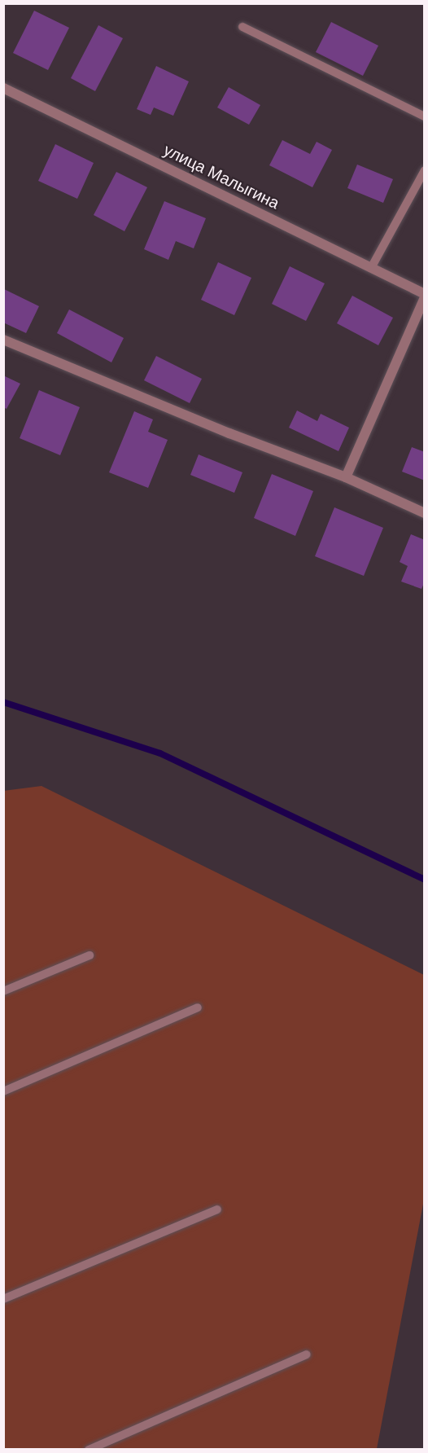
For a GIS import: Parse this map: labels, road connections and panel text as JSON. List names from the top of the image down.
{
  "streets": {
    "street": ["улица Малыгина"]
  }
}
